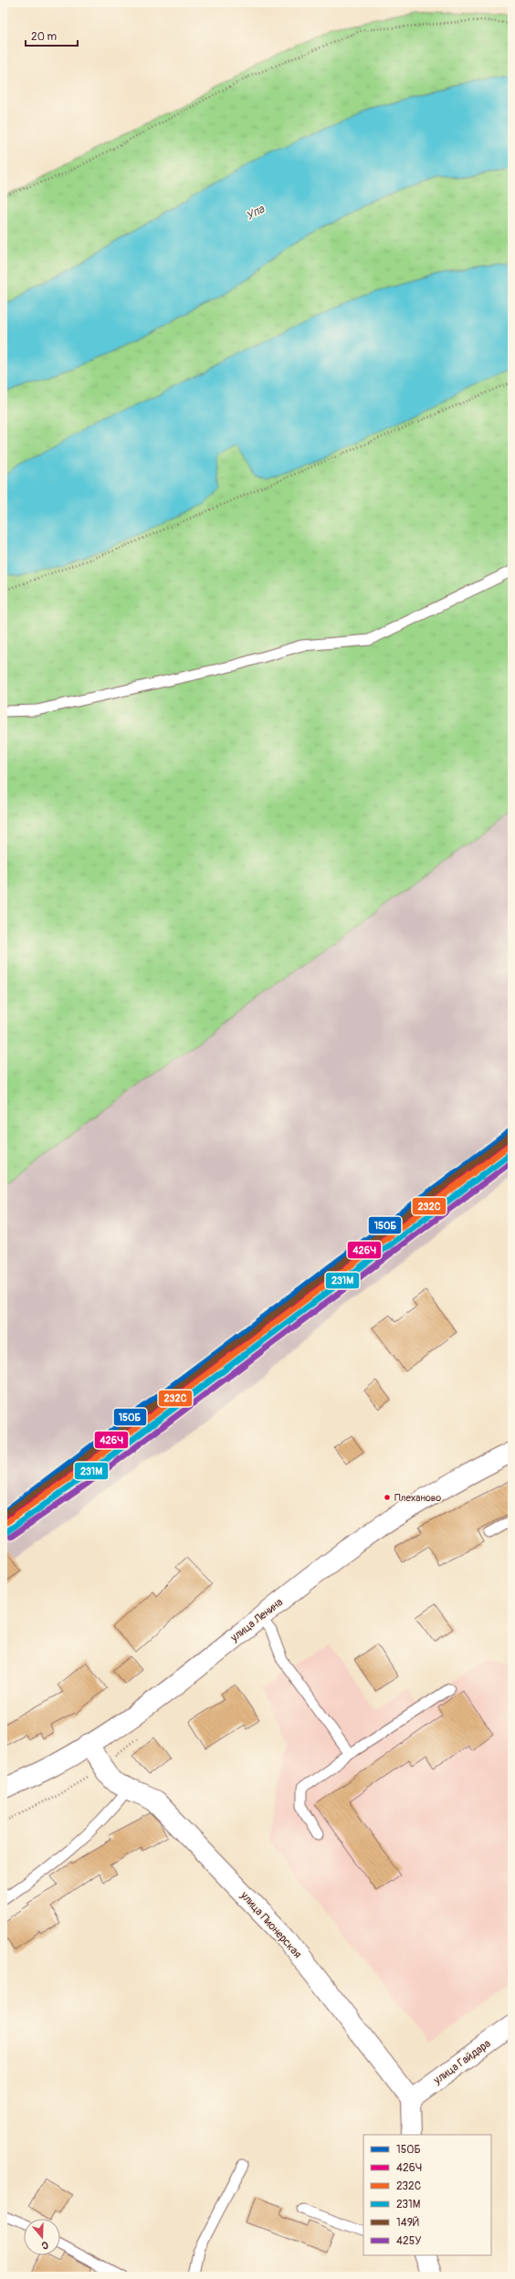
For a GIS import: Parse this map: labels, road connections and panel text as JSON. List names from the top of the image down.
{
  "streets": {
    "street": ["улица Ленина", "улица Пионерская", "улица Гайдара"]
  },
  "crossings": [
    ["улица Ленина", "улица Пионерская"],
    ["улица Пионерская", "улица Гайдара"]
  ],
  "water": ["Упа"],
  "places": ["Плеханово"],
  "lines": [
    "transit line 150Б",
    "transit line 149Й",
    "transit line 426Ч",
    "transit line 232C",
    "transit line 231М",
    "transit line 425У"
  ],
  "legend": [
    "150Б",
    "426Ч",
    "232C",
    "231М",
    "149Й",
    "425У"
  ],
  "scale_bar": "20 m",
  "north": "bottom"
}
